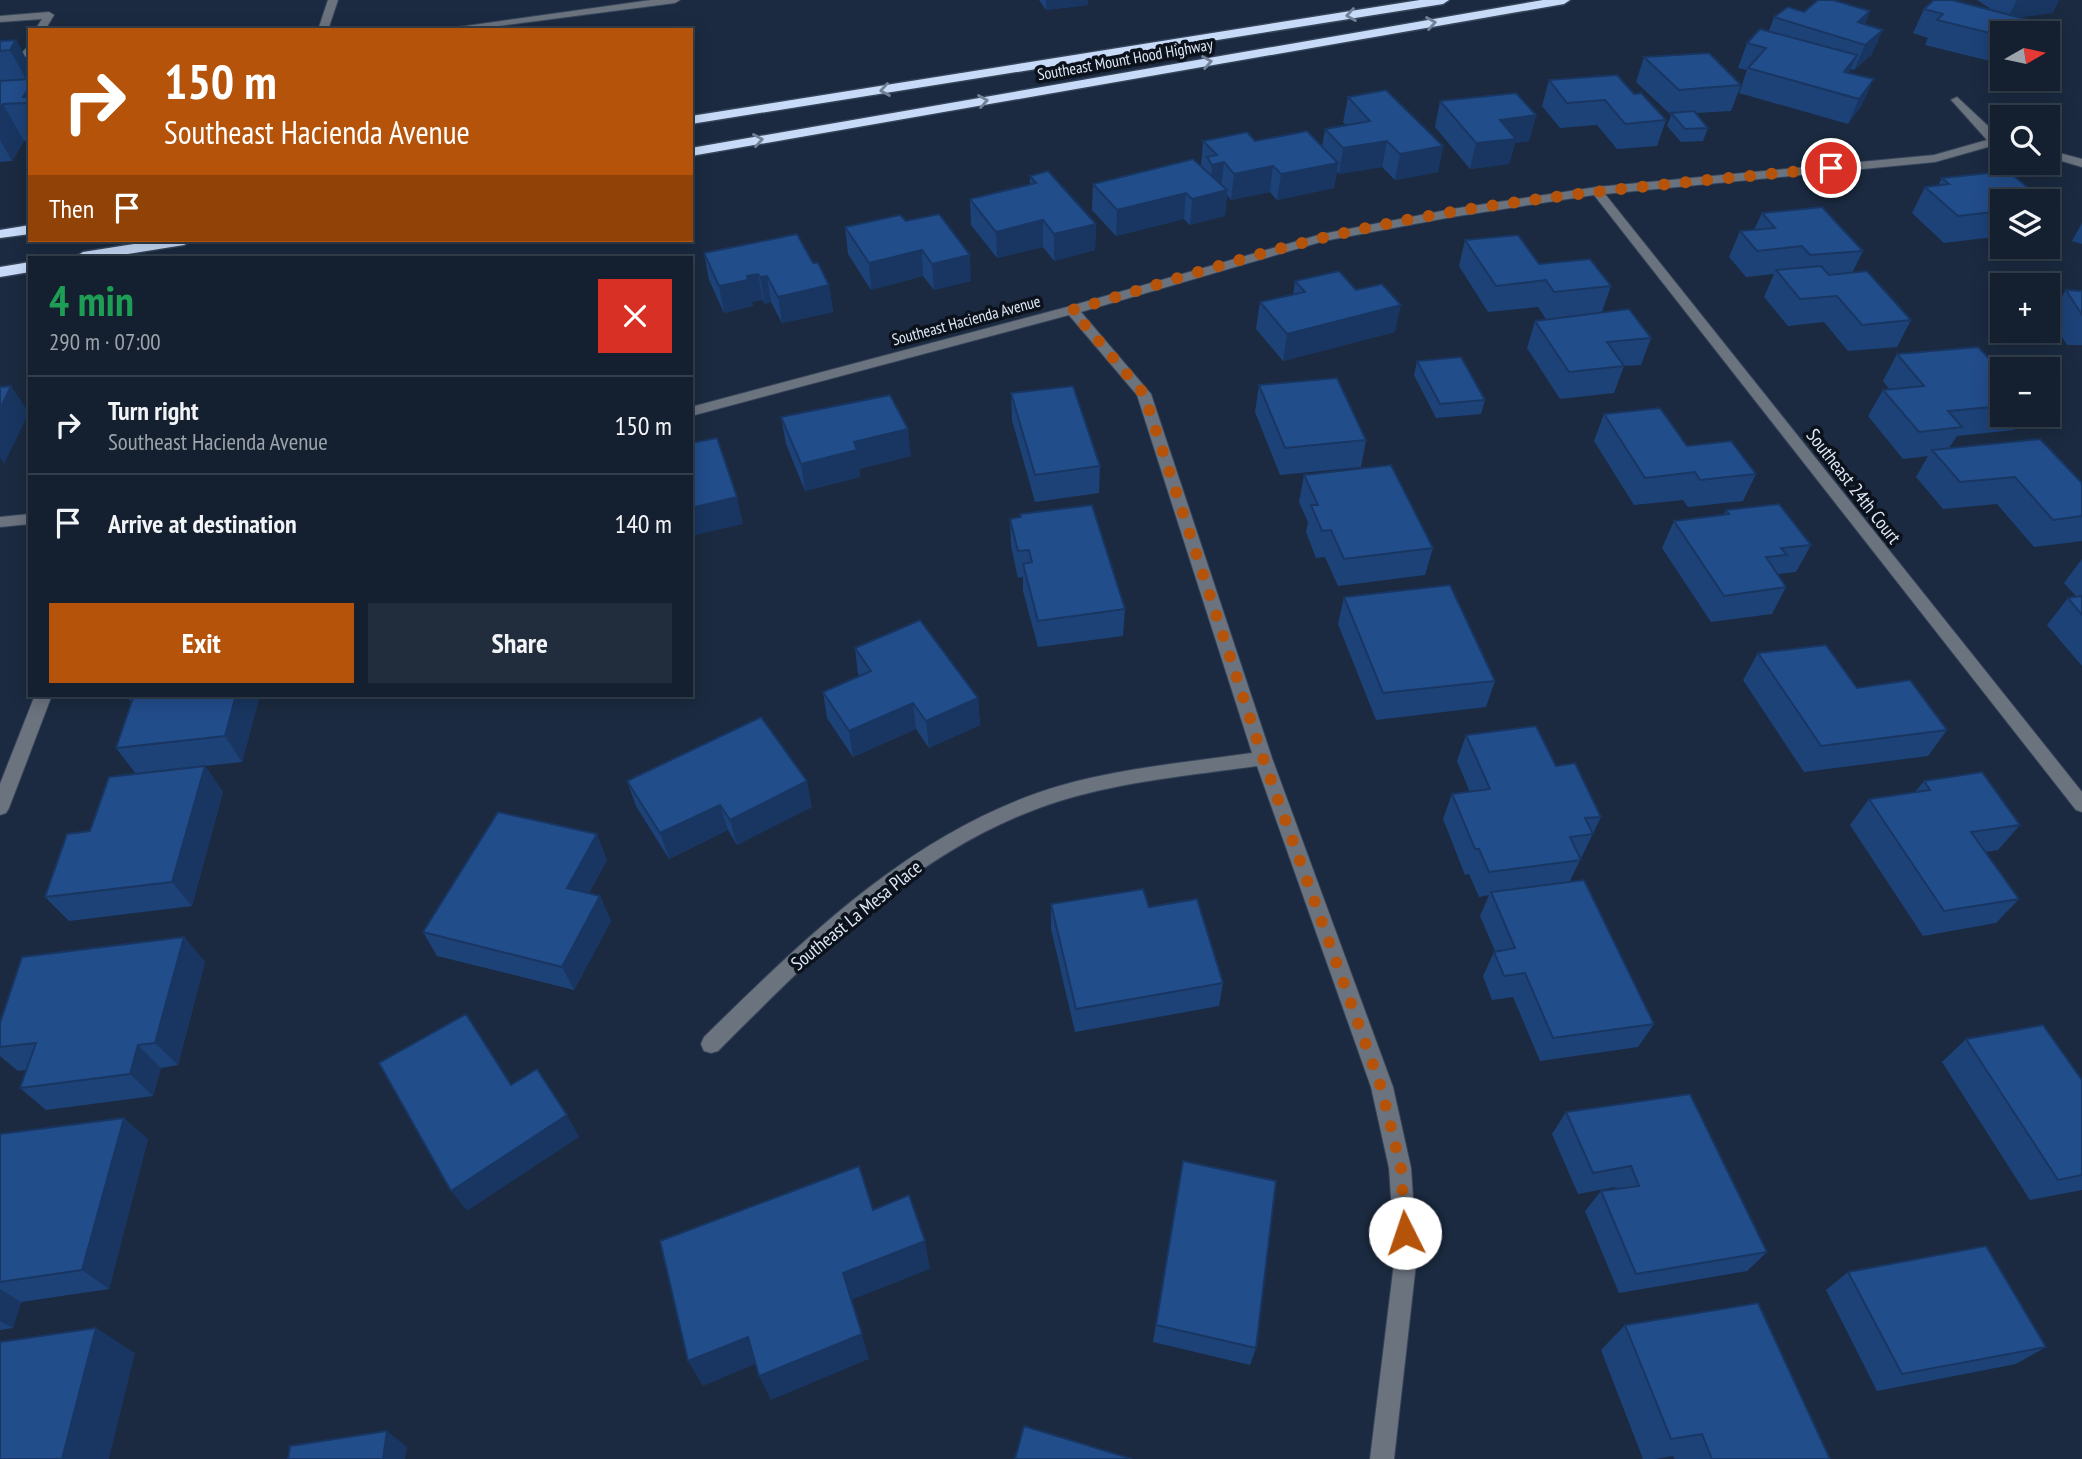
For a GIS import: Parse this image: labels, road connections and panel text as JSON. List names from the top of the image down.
{
  "streets": {
    "highway": ["Southeast Mount Hood Highway"],
    "street": ["Southeast Hacienda Avenue", "Southeast 24th Court", "Southeast La Mesa Place"]
  },
  "crossings": [
    ["Southeast Hacienda Avenue", "Southeast 24th Court"]
  ],
  "north": "right",
  "page": {
    "map_buttons": ["+", "−"],
    "turn": ["150 m", "Southeast Hacienda Avenue"],
    "then": "Then",
    "heading": ["4 min", "290 m · 07:00"],
    "list": [
      {
        "name": "Turn right",
        "note": "Southeast Hacienda Avenue",
        "value": "150 m"
      },
      {
        "name": "Arrive at destination",
        "value": "140 m"
      }
    ],
    "buttons": ["Exit", "Share"]
  }
}
